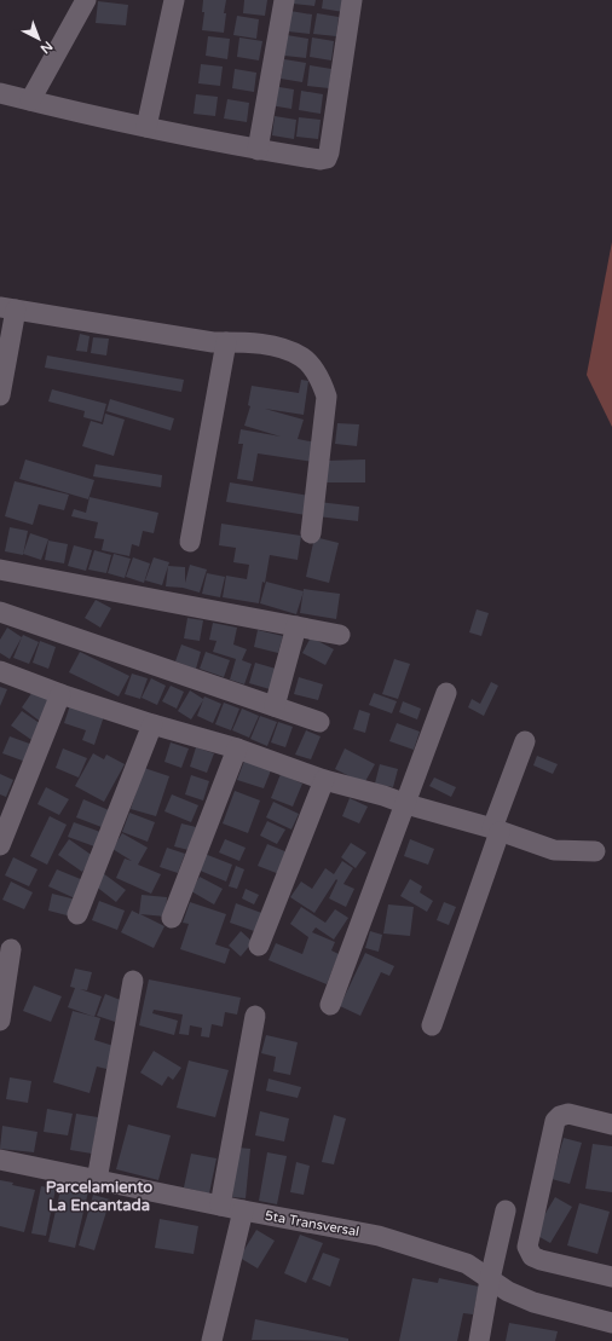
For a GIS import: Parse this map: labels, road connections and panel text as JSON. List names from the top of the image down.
{
  "streets": {
    "street": ["5ta Transversal"]
  },
  "districts": ["Parcelamiento La Encantada"],
  "north": "bottom right"
}
